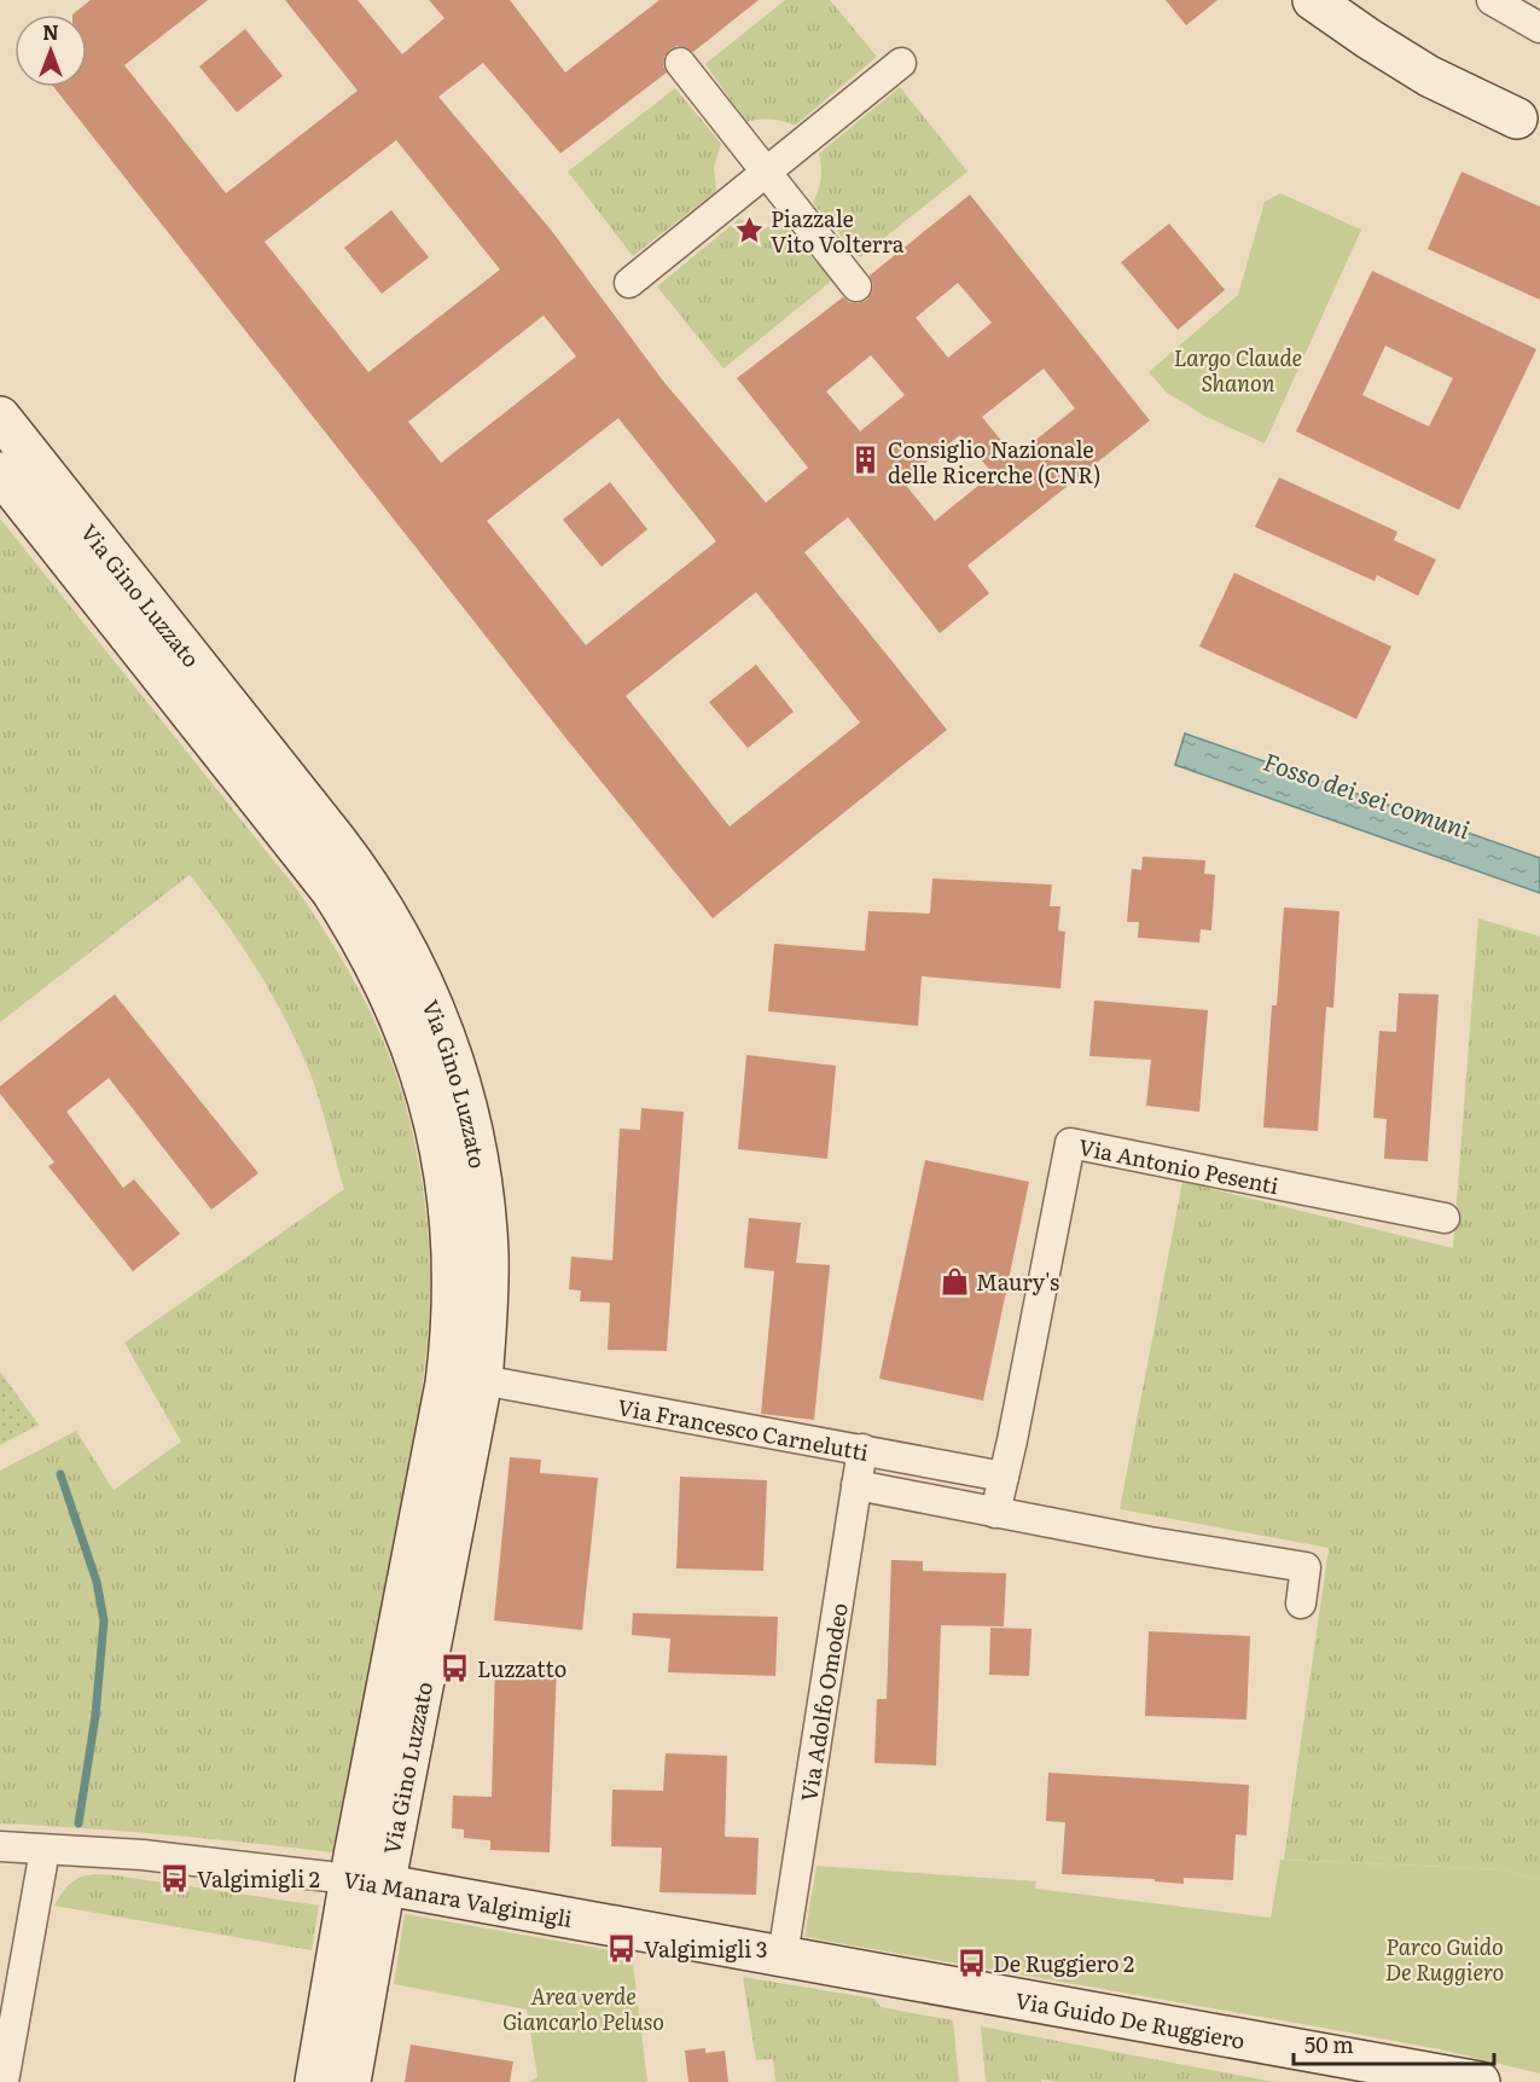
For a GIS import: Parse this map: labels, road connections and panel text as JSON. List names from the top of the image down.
{
  "streets": {
    "main road": ["Via Gino Luzzato", "Via Manara Valgimigli", "Via Guido De Ruggiero"],
    "street": ["Via Antonio Pesenti", "Via Francesco Carnelutti", "Via Adolfo Omodeo"]
  },
  "crossings": [
    ["Via Gino Luzzato", "Via Francesco Carnelutti"],
    ["Via Gino Luzzato", "Via Manara Valgimigli"],
    ["Via Antonio Pesenti", "Via Francesco Carnelutti"],
    ["Via Francesco Carnelutti", "Via Adolfo Omodeo"],
    ["Via Adolfo Omodeo", "Via Manara Valgimigli"],
    ["Via Adolfo Omodeo", "Via Guido De Ruggiero"],
    ["Via Manara Valgimigli", "Via Guido De Ruggiero"]
  ],
  "water": ["Fosso dei sei comuni"],
  "parks": ["Largo Claude Shanon", "Parco Guido De Ruggiero", "Area verde Giancarlo Peluso"],
  "places": {
    "place": ["Piazzale Vito Volterra"],
    "building": ["Consiglio Nazionale delle Ricerche (CNR)"],
    "shop": ["Maury's"],
    "bus stop": [
      "Luzzatto",
      "Valgimigli 2",
      "Valgimigli 3",
      "De Ruggiero 2"
    ]
  },
  "scale_bar": "50 m",
  "north": "top"
}
